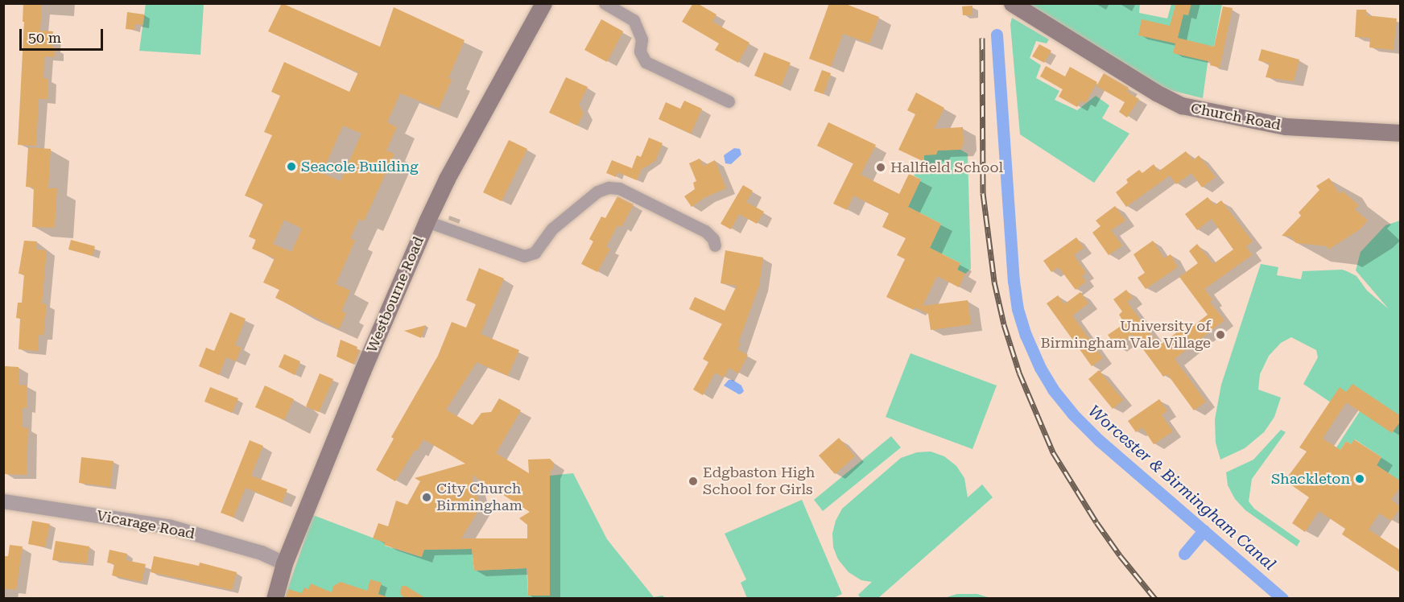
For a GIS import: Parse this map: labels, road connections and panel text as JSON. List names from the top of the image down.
{
  "streets": {
    "main road": ["Church Road", "Westbourne Road"],
    "street": ["Vicarage Road"]
  },
  "crossings": [
    ["Westbourne Road", "Vicarage Road"]
  ],
  "water": ["Worcester & Birmingham Canal"],
  "places": [
    "Seacole Building",
    "Hallfield School",
    "University of Birmingham Vale Village",
    "Shackleton",
    "Edgbaston High School for Girls",
    "City Church Birmingham"
  ],
  "scale_bar": "50 m"
}
